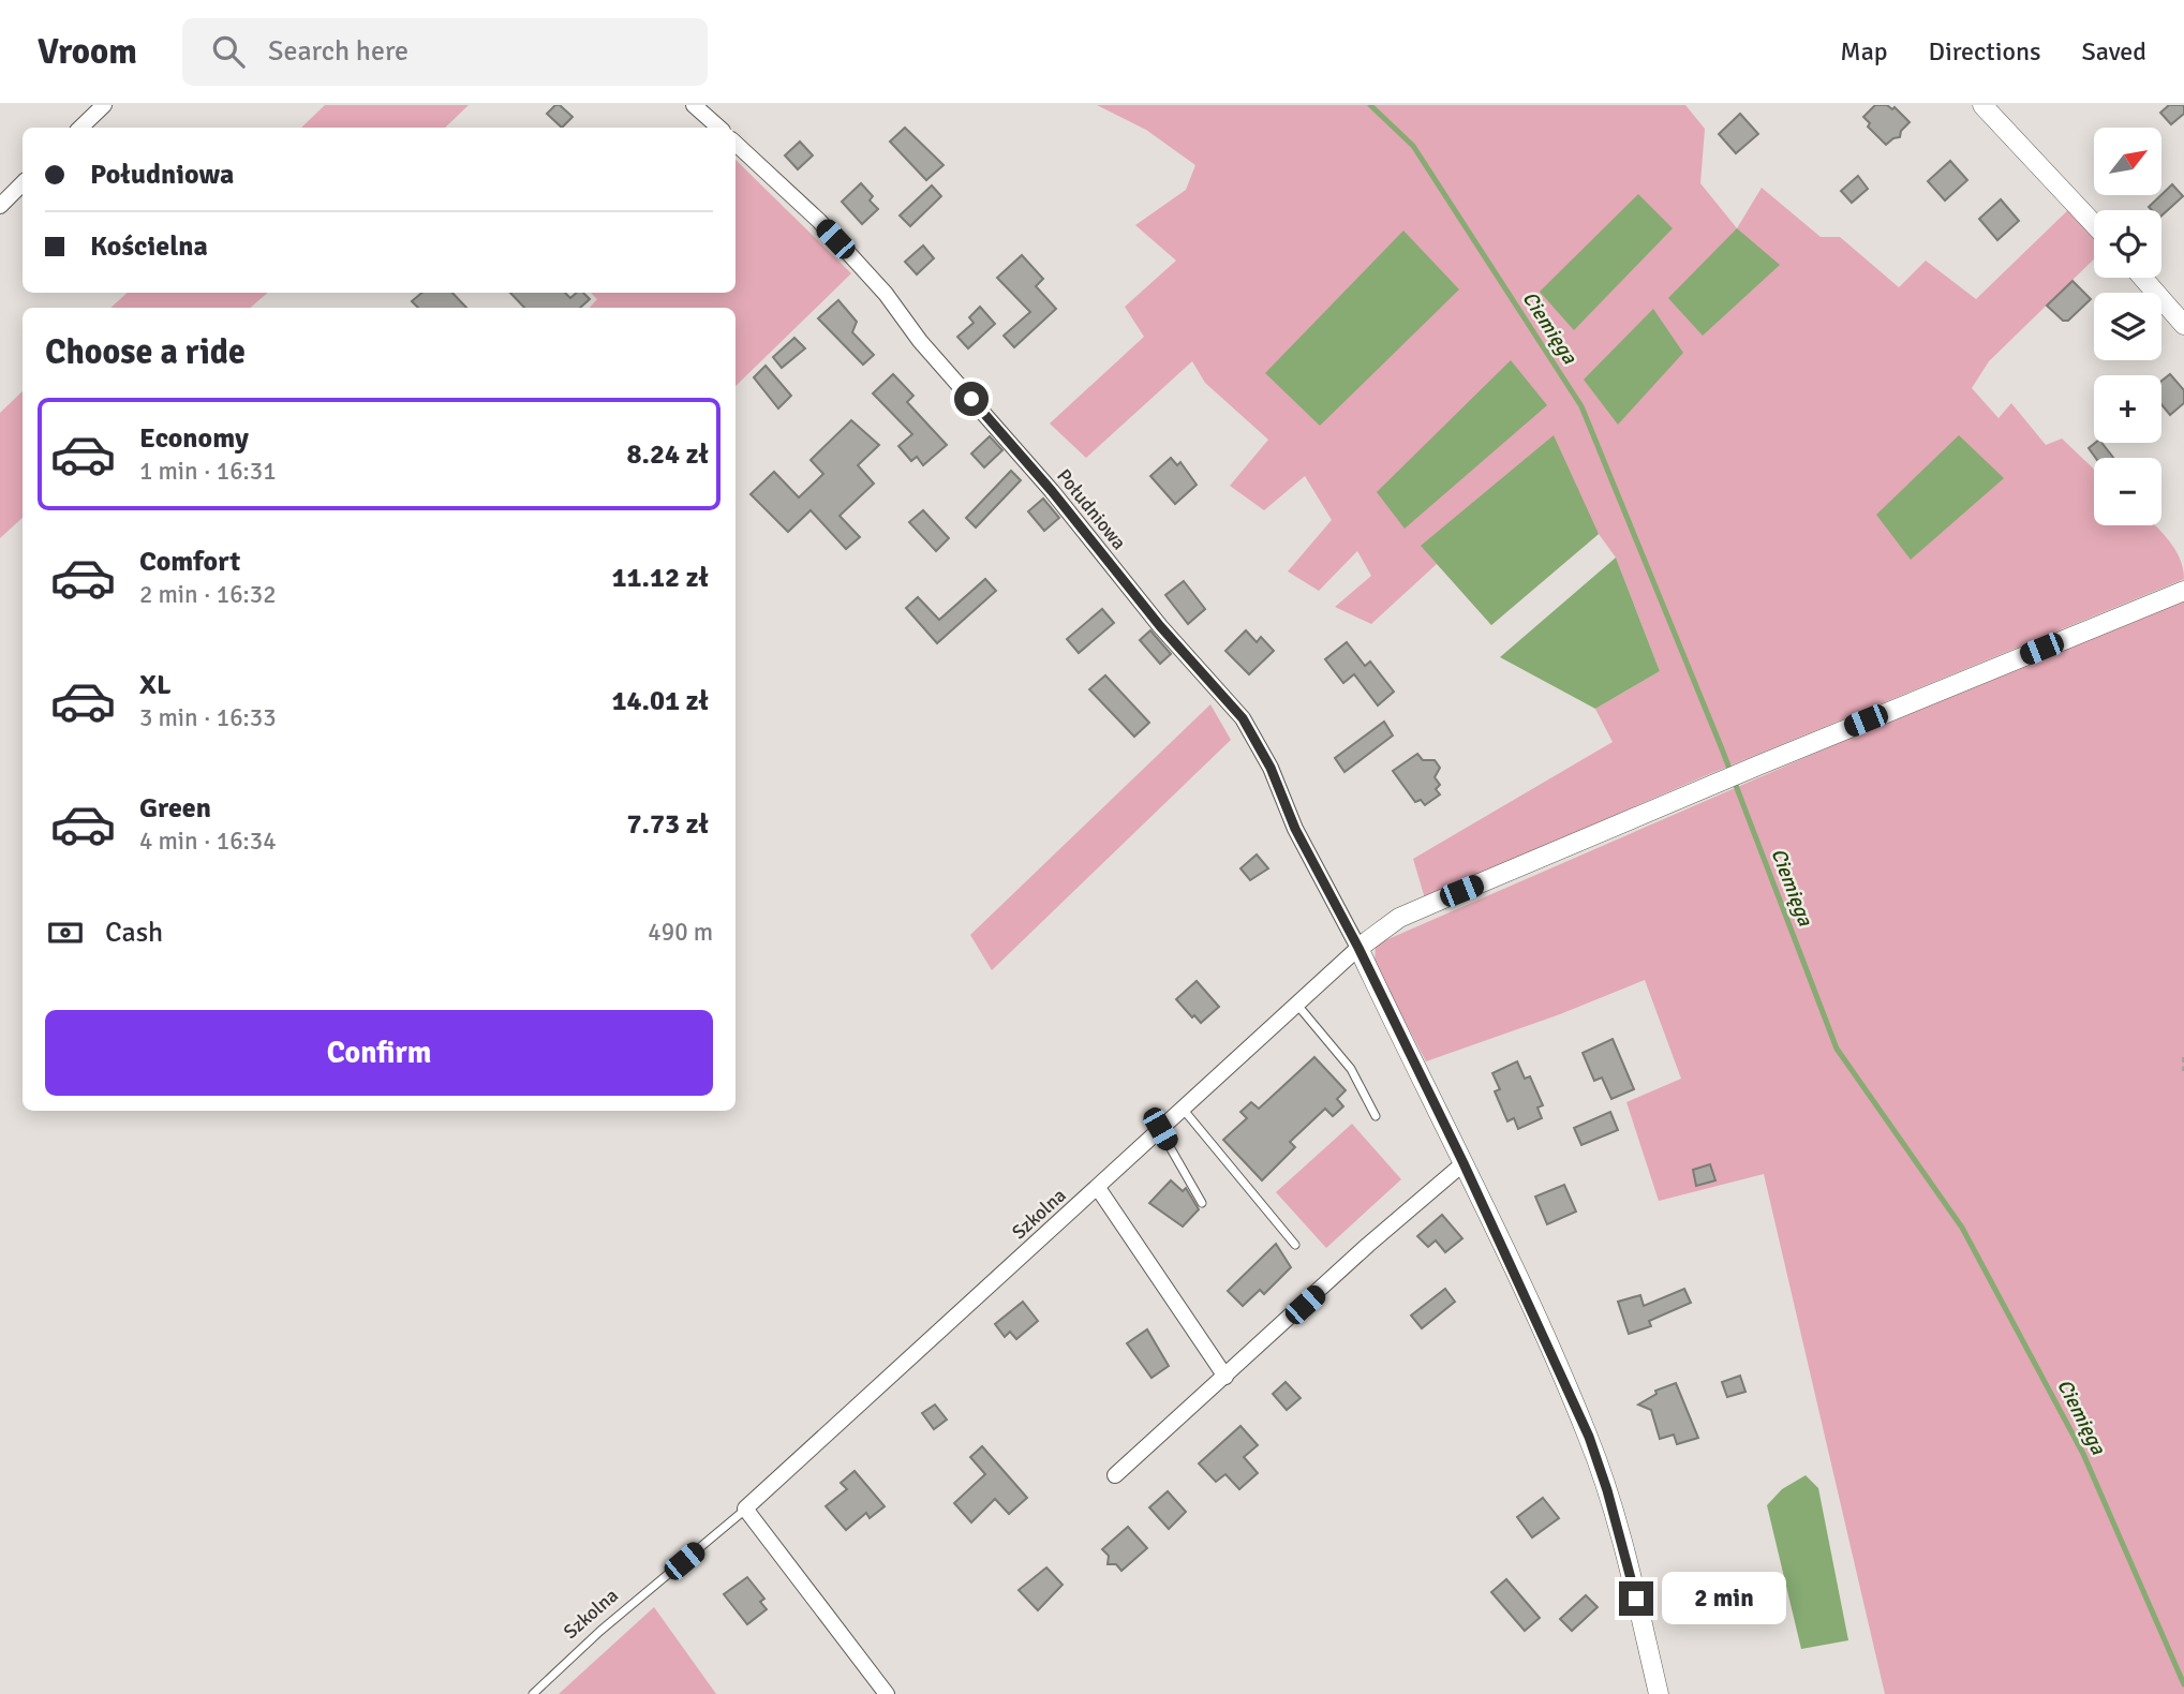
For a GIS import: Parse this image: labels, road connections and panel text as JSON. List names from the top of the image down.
{
  "streets": {
    "street": ["Południowa", "Szkolna"]
  },
  "crossings": [
    ["Południowa", "Szkolna"]
  ],
  "water": ["Ciemięga"],
  "north": "top right",
  "page": {
    "header": "Vroom",
    "search": "Search here",
    "nav": ["Map", "Directions", "Saved"],
    "map_buttons": ["+", "−"],
    "banner": ["Południowa", "Kościelna"],
    "heading": "Choose a ride",
    "list": [
      {
        "name": "Economy",
        "note": "1 min · 16:31",
        "value": "8.24 zł"
      },
      {
        "name": "Comfort",
        "note": "2 min · 16:32",
        "value": "11.12 zł"
      },
      {
        "name": "XL",
        "note": "3 min · 16:33",
        "value": "14.01 zł"
      },
      {
        "name": "Green",
        "note": "4 min · 16:34",
        "value": "7.73 zł"
      }
    ],
    "pay": ["Cash", "490 m"],
    "buttons": "Confirm",
    "bubble": "2 min"
  }
}
